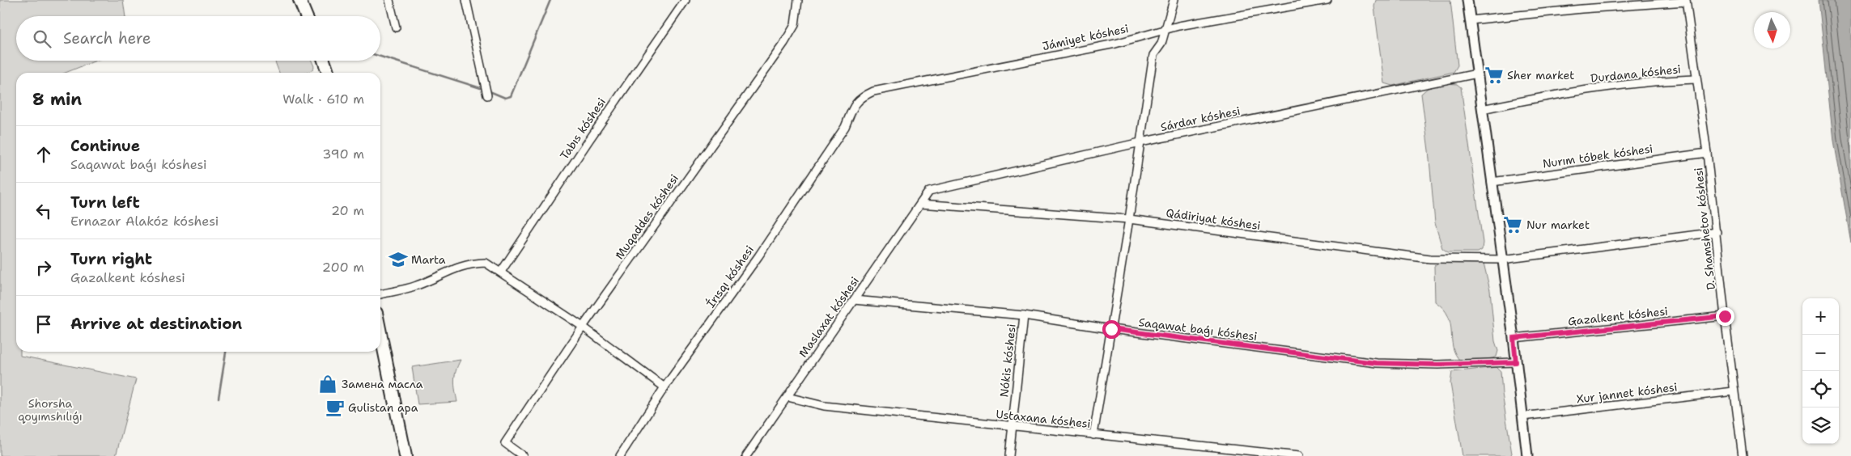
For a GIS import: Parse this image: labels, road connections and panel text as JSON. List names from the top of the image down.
{
  "streets": {
    "street": [
      "Jámiyet kóshesi",
      "Durdana kóshesi",
      "Sárdar kóshesi",
      "Tabıs kóshesi",
      "Nurım tóbek kóshesi",
      "Muqaddes kóshesi",
      "Qádiriyat kóshesi",
      "D. Shamshetov kóshesi",
      "Írısqı kóshesi",
      "Gazalkent kóshesi",
      "Maslaxat kóshesi",
      "Saqawat baǵı kóshesi",
      "Nókis kóshesi",
      "Xur jannet kóshesi",
      "Ustaxana kóshesi"
    ]
  },
  "crossings": [
    ["Jámiyet kóshesi", "Írısqı kóshesi"],
    ["Durdana kóshesi", "D. Shamshetov kóshesi"],
    ["Sárdar kóshesi", "Maslaxat kóshesi"],
    ["Nurım tóbek kóshesi", "D. Shamshetov kóshesi"],
    ["Qádiriyat kóshesi", "D. Shamshetov kóshesi"],
    ["Qádiriyat kóshesi", "Maslaxat kóshesi"],
    ["D. Shamshetov kóshesi", "Gazalkent kóshesi"],
    ["D. Shamshetov kóshesi", "Xur jannet kóshesi"],
    ["Maslaxat kóshesi", "Saqawat baǵı kóshesi"],
    ["Maslaxat kóshesi", "Ustaxana kóshesi"],
    ["Saqawat baǵı kóshesi", "Nókis kóshesi"],
    ["Nókis kóshesi", "Ustaxana kóshesi"]
  ],
  "parks": ["Shorsha qoyımshılıǵı"],
  "places": {
    "supermarket": ["Sher market", "Nur market"],
    "school or university": ["Marta"],
    "shop": ["Замена масла"],
    "cafe": ["Gulistan apa"]
  },
  "north": "bottom",
  "page": {
    "search": "Search here",
    "heading": ["8 min", "Walk · 610 m"],
    "list": [
      ["Continue", "Saqawat baǵı kóshesi", "390 m"],
      ["Turn left", "Ernazar Alakóz kóshesi", "20 m"],
      ["Turn right", "Gazalkent kóshesi", "200 m"],
      "Arrive at destination"
    ],
    "map_buttons": ["+", "−"]
  }
}
